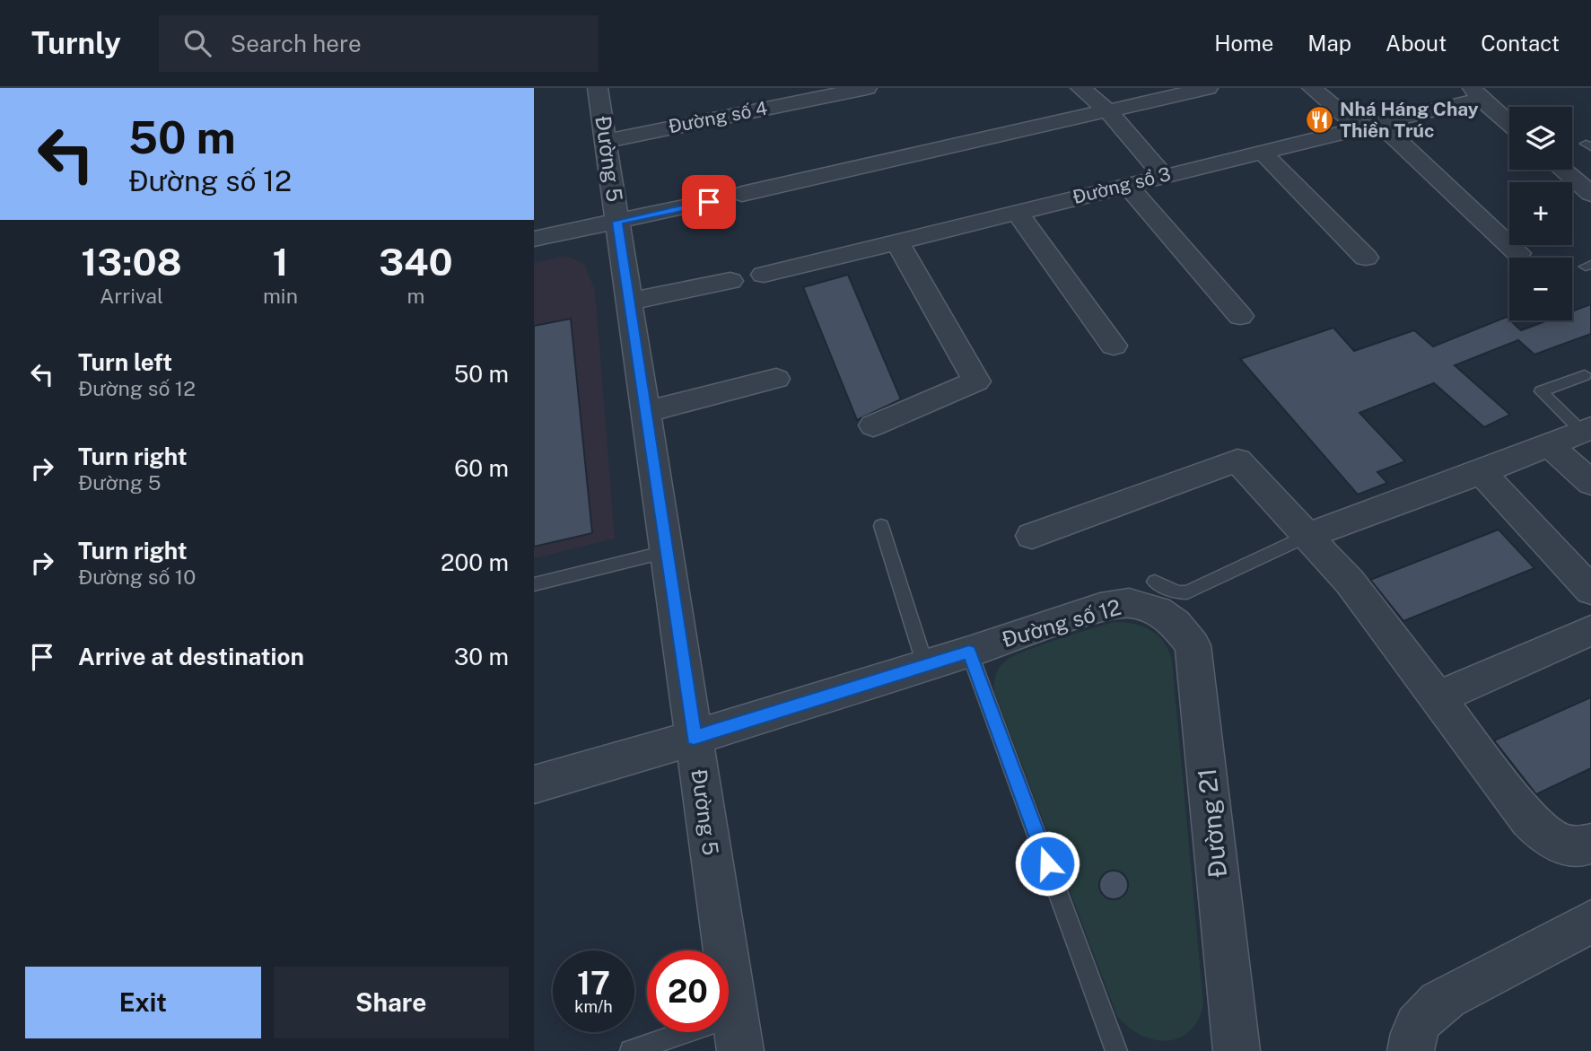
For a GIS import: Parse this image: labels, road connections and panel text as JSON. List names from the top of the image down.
{
  "streets": {
    "street": [
      "Đường số 4",
      "Đường 5",
      "Đường sổ 3",
      "Đường số 12",
      "Đường 21"
    ]
  },
  "crossings": [
    ["Đường số 4", "Đường 5"],
    ["Đường 5", "Đường số 12"],
    ["Đường số 12", "Đường 21"]
  ],
  "places": {
    "restaurant": ["Nhá Háng Chay Thiền Trúc"]
  },
  "page": {
    "header": "Turnly",
    "search": "Search here",
    "nav": [
      "Home",
      "Map",
      "About",
      "Contact"
    ],
    "turn": ["50 m", "Đường số 12"],
    "map_buttons": ["+", "−"],
    "eta": [
      "13:08",
      "Arrival",
      "1",
      "min",
      "340",
      "m"
    ],
    "list": [
      {
        "name": "Turn left",
        "note": "Đường số 12",
        "value": "50 m"
      },
      {
        "name": "Turn right",
        "note": "Đường 5",
        "value": "60 m"
      },
      {
        "name": "Turn right",
        "note": "Đường số 10",
        "value": "200 m"
      },
      {
        "name": "Arrive at destination",
        "value": "30 m"
      }
    ],
    "speed": "17 km/h",
    "limit": "20",
    "buttons": ["Exit", "Share"]
  }
}
